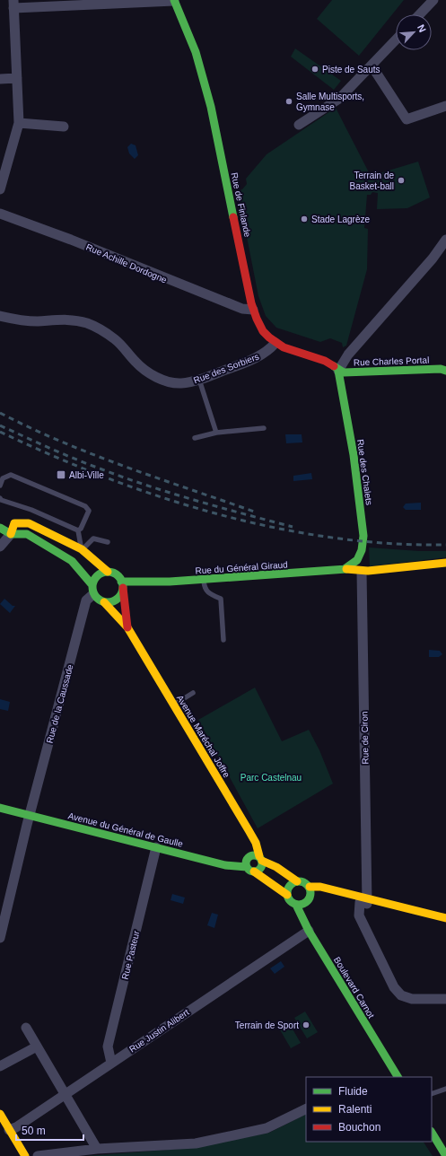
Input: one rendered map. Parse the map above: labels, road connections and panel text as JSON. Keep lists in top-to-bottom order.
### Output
{
  "streets": {
    "main road": [
      "Rue de Finlande",
      "Rue Charles Portal",
      "Rue des Chalets",
      "Rue du Général Giraud",
      "Avenue Maréchal Joffre",
      "Avenue du Général de Gaulle",
      "Boulevard Carnot"
    ],
    "street": [
      "Rue Achille Dordogne",
      "Rue des Sorbiers",
      "Rue de la Caussade",
      "Rue de Ciron",
      "Rue Pasteur",
      "Rue Justin Alibert"
    ]
  },
  "crossings": [
    ["Rue de Finlande", "Rue Achille Dordogne"],
    ["Rue de Finlande", "Rue Charles Portal"],
    ["Rue de Finlande", "Rue des Sorbiers"],
    ["Rue de Finlande", "Rue des Chalets"],
    ["Rue Charles Portal", "Rue des Chalets"],
    ["Rue des Chalets", "Rue du Général Giraud"],
    ["Rue du Général Giraud", "Rue de la Caussade"],
    ["Rue du Général Giraud", "Rue de Ciron"],
    ["Rue de la Caussade", "Avenue du Général de Gaulle"],
    ["Avenue Maréchal Joffre", "Avenue du Général de Gaulle"],
    ["Avenue du Général de Gaulle", "Rue Pasteur"],
    ["Rue Pasteur", "Rue Justin Alibert"],
    ["Boulevard Carnot", "Rue Justin Alibert"]
  ],
  "parks": ["Parc Castelnau"],
  "places": {
    "other": [
      "Piste de Sauts",
      "Salle Multisports, Gymnase",
      "Terrain de Basket-ball",
      "Stade Lagrèze",
      "Terrain de Sport"
    ],
    "transit": ["Albi-Ville"]
  },
  "legend": ["Fluide", "Ralenti", "Bouchon"],
  "scale_bar": "50 m",
  "north": "top right"
}
